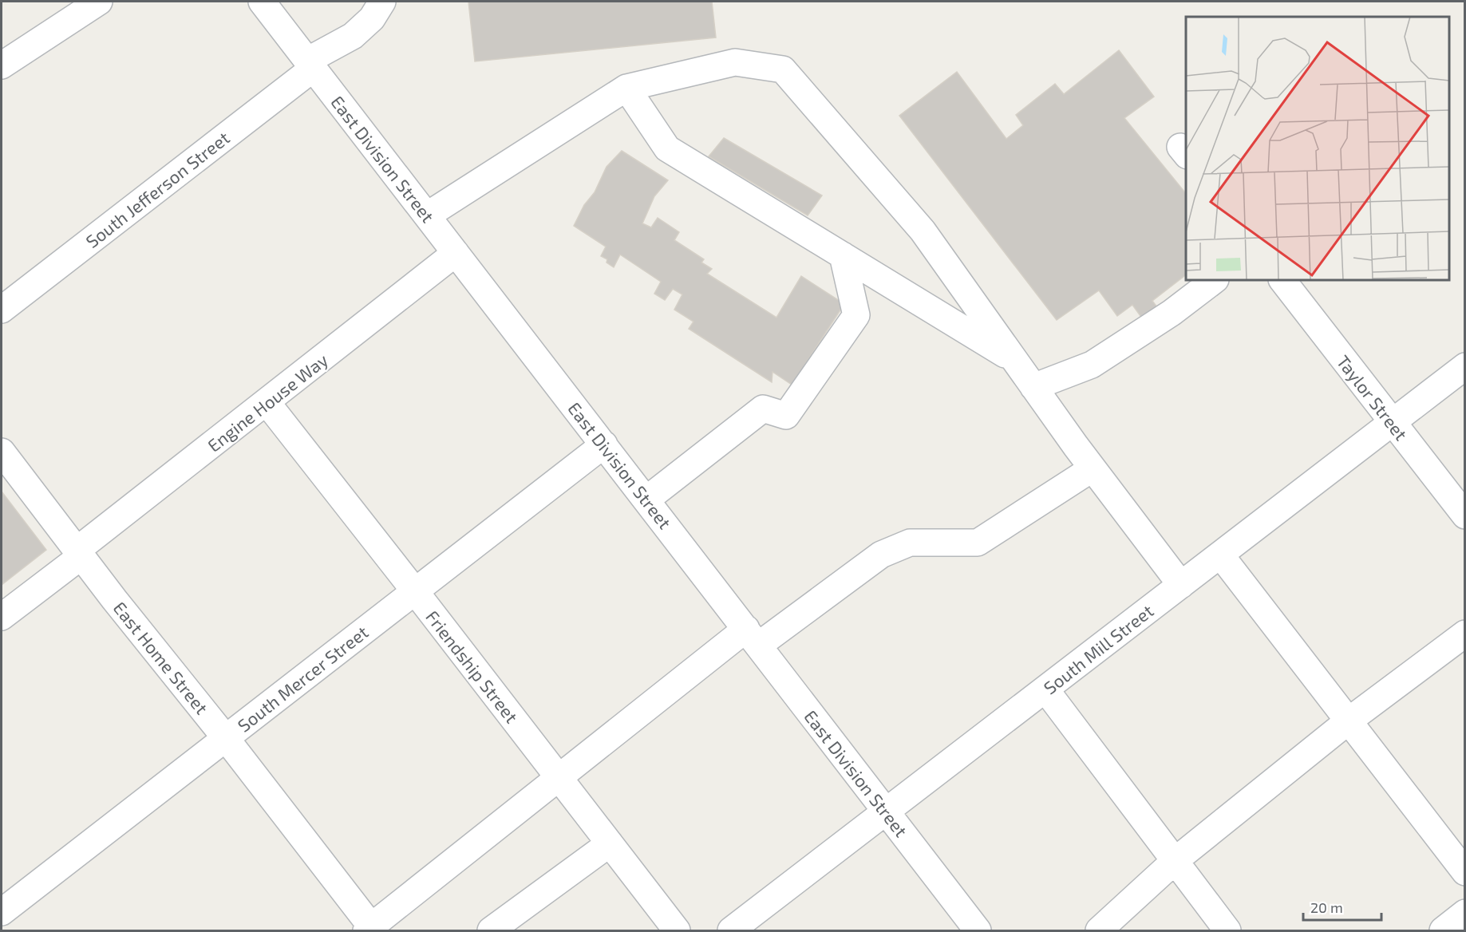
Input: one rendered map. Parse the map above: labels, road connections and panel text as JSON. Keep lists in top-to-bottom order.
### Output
{
  "streets": {
    "street": [
      "East Division Street",
      "South Jefferson Street",
      "Taylor Street",
      "Engine House Way",
      "South Mill Street",
      "East Home Street",
      "Friendship Street",
      "South Mercer Street"
    ]
  },
  "crossings": [
    ["East Division Street", "South Jefferson Street"],
    ["East Division Street", "Engine House Way"],
    ["East Division Street", "South Mill Street"],
    ["East Division Street", "South Mercer Street"],
    ["Taylor Street", "South Mill Street"],
    ["Engine House Way", "East Home Street"],
    ["Engine House Way", "Friendship Street"],
    ["East Home Street", "South Mercer Street"],
    ["Friendship Street", "South Mercer Street"]
  ],
  "scale_bar": "20 m"
}
